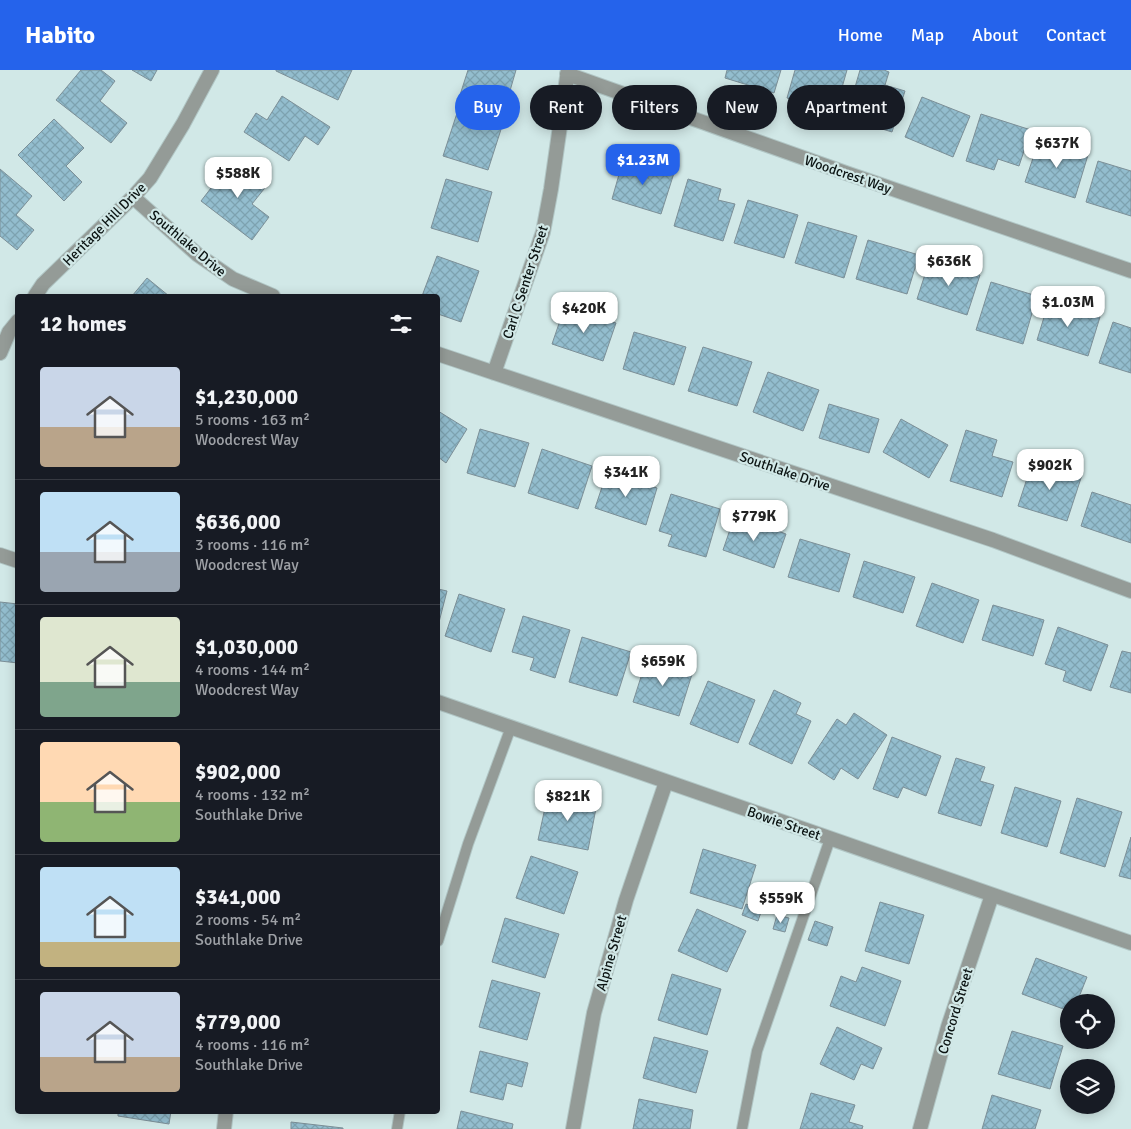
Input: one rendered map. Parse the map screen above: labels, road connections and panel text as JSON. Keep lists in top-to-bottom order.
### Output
{
  "streets": {
    "street": [
      "Woodcrest Way",
      "Heritage Hill Drive",
      "Southlake Drive",
      "Carl C Senter Street",
      "Bowie Street",
      "Alpine Street",
      "Concord Street"
    ]
  },
  "crossings": [
    ["Woodcrest Way", "Carl C Senter Street"],
    ["Heritage Hill Drive", "Southlake Drive"],
    ["Southlake Drive", "Carl C Senter Street"],
    ["Bowie Street", "Alpine Street"],
    ["Bowie Street", "Concord Street"]
  ],
  "page": {
    "header": "Habito",
    "nav": [
      "Home",
      "Map",
      "About",
      "Contact"
    ],
    "chip": [
      "Buy",
      "Rent",
      "Filters",
      "New",
      "Apartment"
    ],
    "price": [
      "$637K",
      "$1.23M",
      "$588K",
      "$636K",
      "$1.03M",
      "$420K",
      "$902K",
      "$341K",
      "$779K",
      "$659K",
      "$821K",
      "$559K"
    ],
    "heading": "12 homes",
    "list": [
      {
        "name": "$1,230,000",
        "note": "5 rooms · 163 m² · Woodcrest Way"
      },
      {
        "name": "$636,000",
        "note": "3 rooms · 116 m² · Woodcrest Way"
      },
      {
        "name": "$1,030,000",
        "note": "4 rooms · 144 m² · Woodcrest Way"
      },
      {
        "name": "$902,000",
        "note": "4 rooms · 132 m² · Southlake Drive"
      },
      {
        "name": "$341,000",
        "note": "2 rooms · 54 m² · Southlake Drive"
      },
      {
        "name": "$779,000",
        "note": "4 rooms · 116 m² · Southlake Drive"
      }
    ]
  }
}
